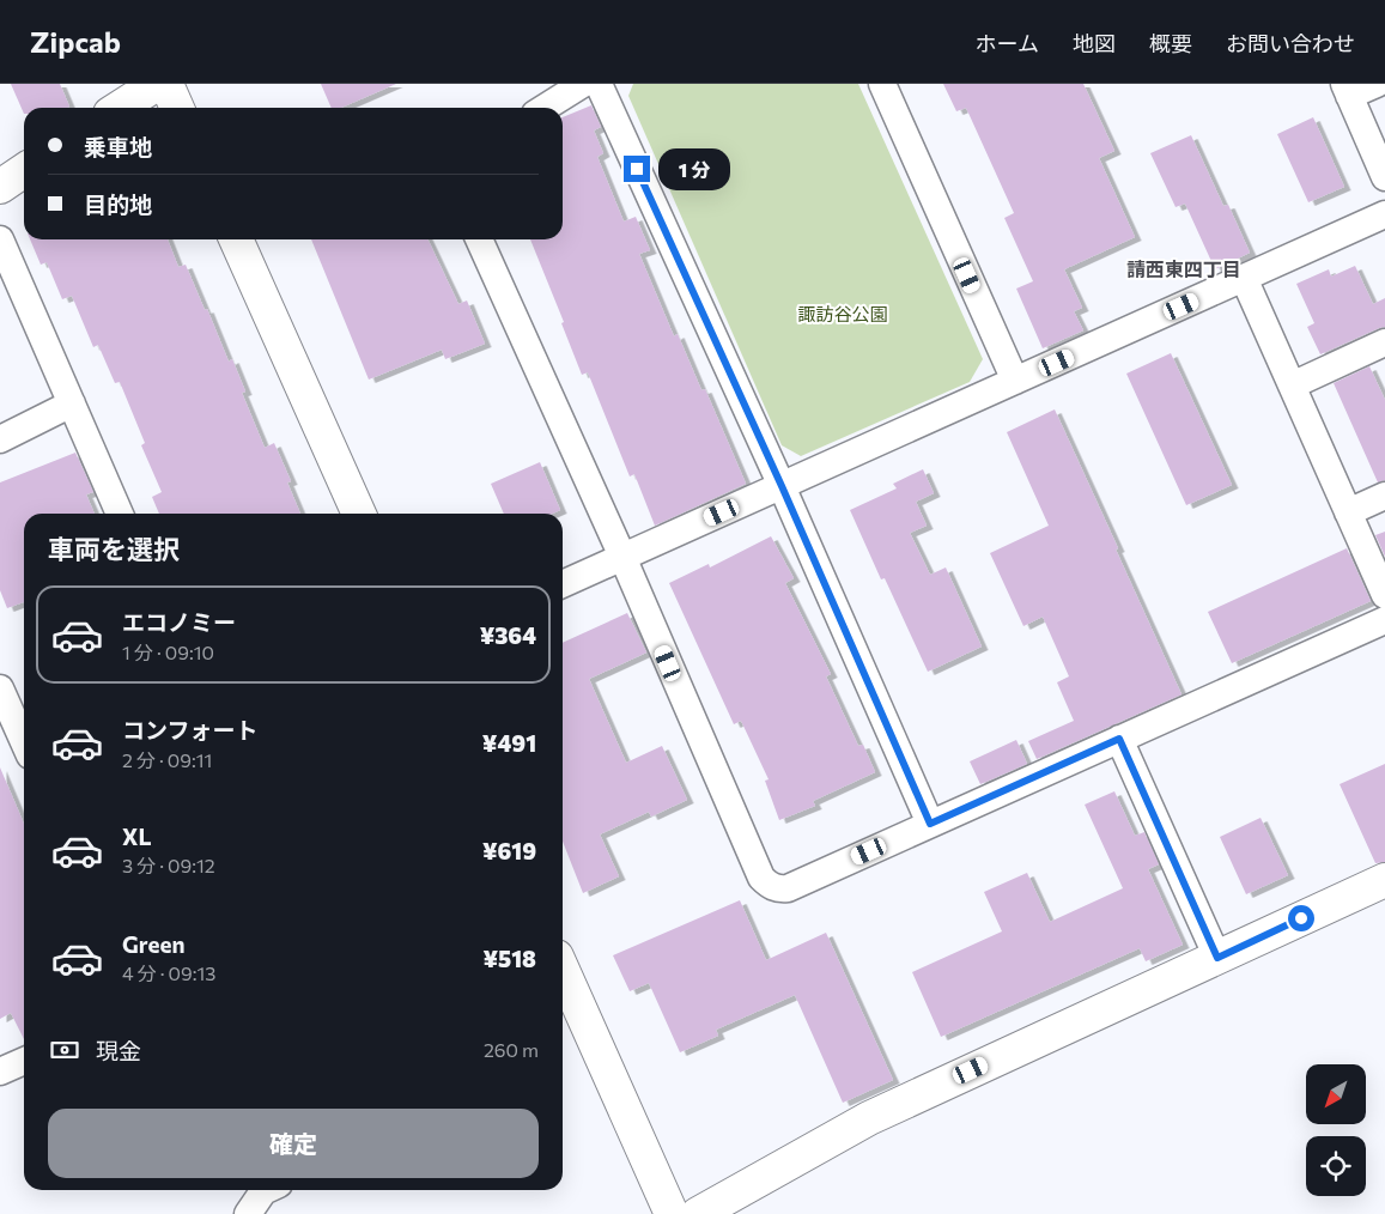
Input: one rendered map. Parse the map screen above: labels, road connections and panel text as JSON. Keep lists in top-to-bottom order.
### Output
{
  "districts": ["請西東四丁目"],
  "parks": ["諏訪谷公園"],
  "north": "bottom left",
  "page": {
    "header": "Zipcab",
    "nav": [
      "ホーム",
      "地図",
      "概要",
      "お問い合わせ"
    ],
    "banner": ["乗車地", "目的地"],
    "bubble": "1 分",
    "heading": "車両を選択",
    "list": [
      {
        "name": "エコノミー",
        "note": "1 分 · 09:10",
        "value": "¥364"
      },
      {
        "name": "コンフォート",
        "note": "2 分 · 09:11",
        "value": "¥491"
      },
      {
        "name": "XL",
        "note": "3 分 · 09:12",
        "value": "¥619"
      },
      {
        "name": "Green",
        "note": "4 分 · 09:13",
        "value": "¥518"
      }
    ],
    "pay": ["現金", "260 m"],
    "buttons": "確定"
  }
}
